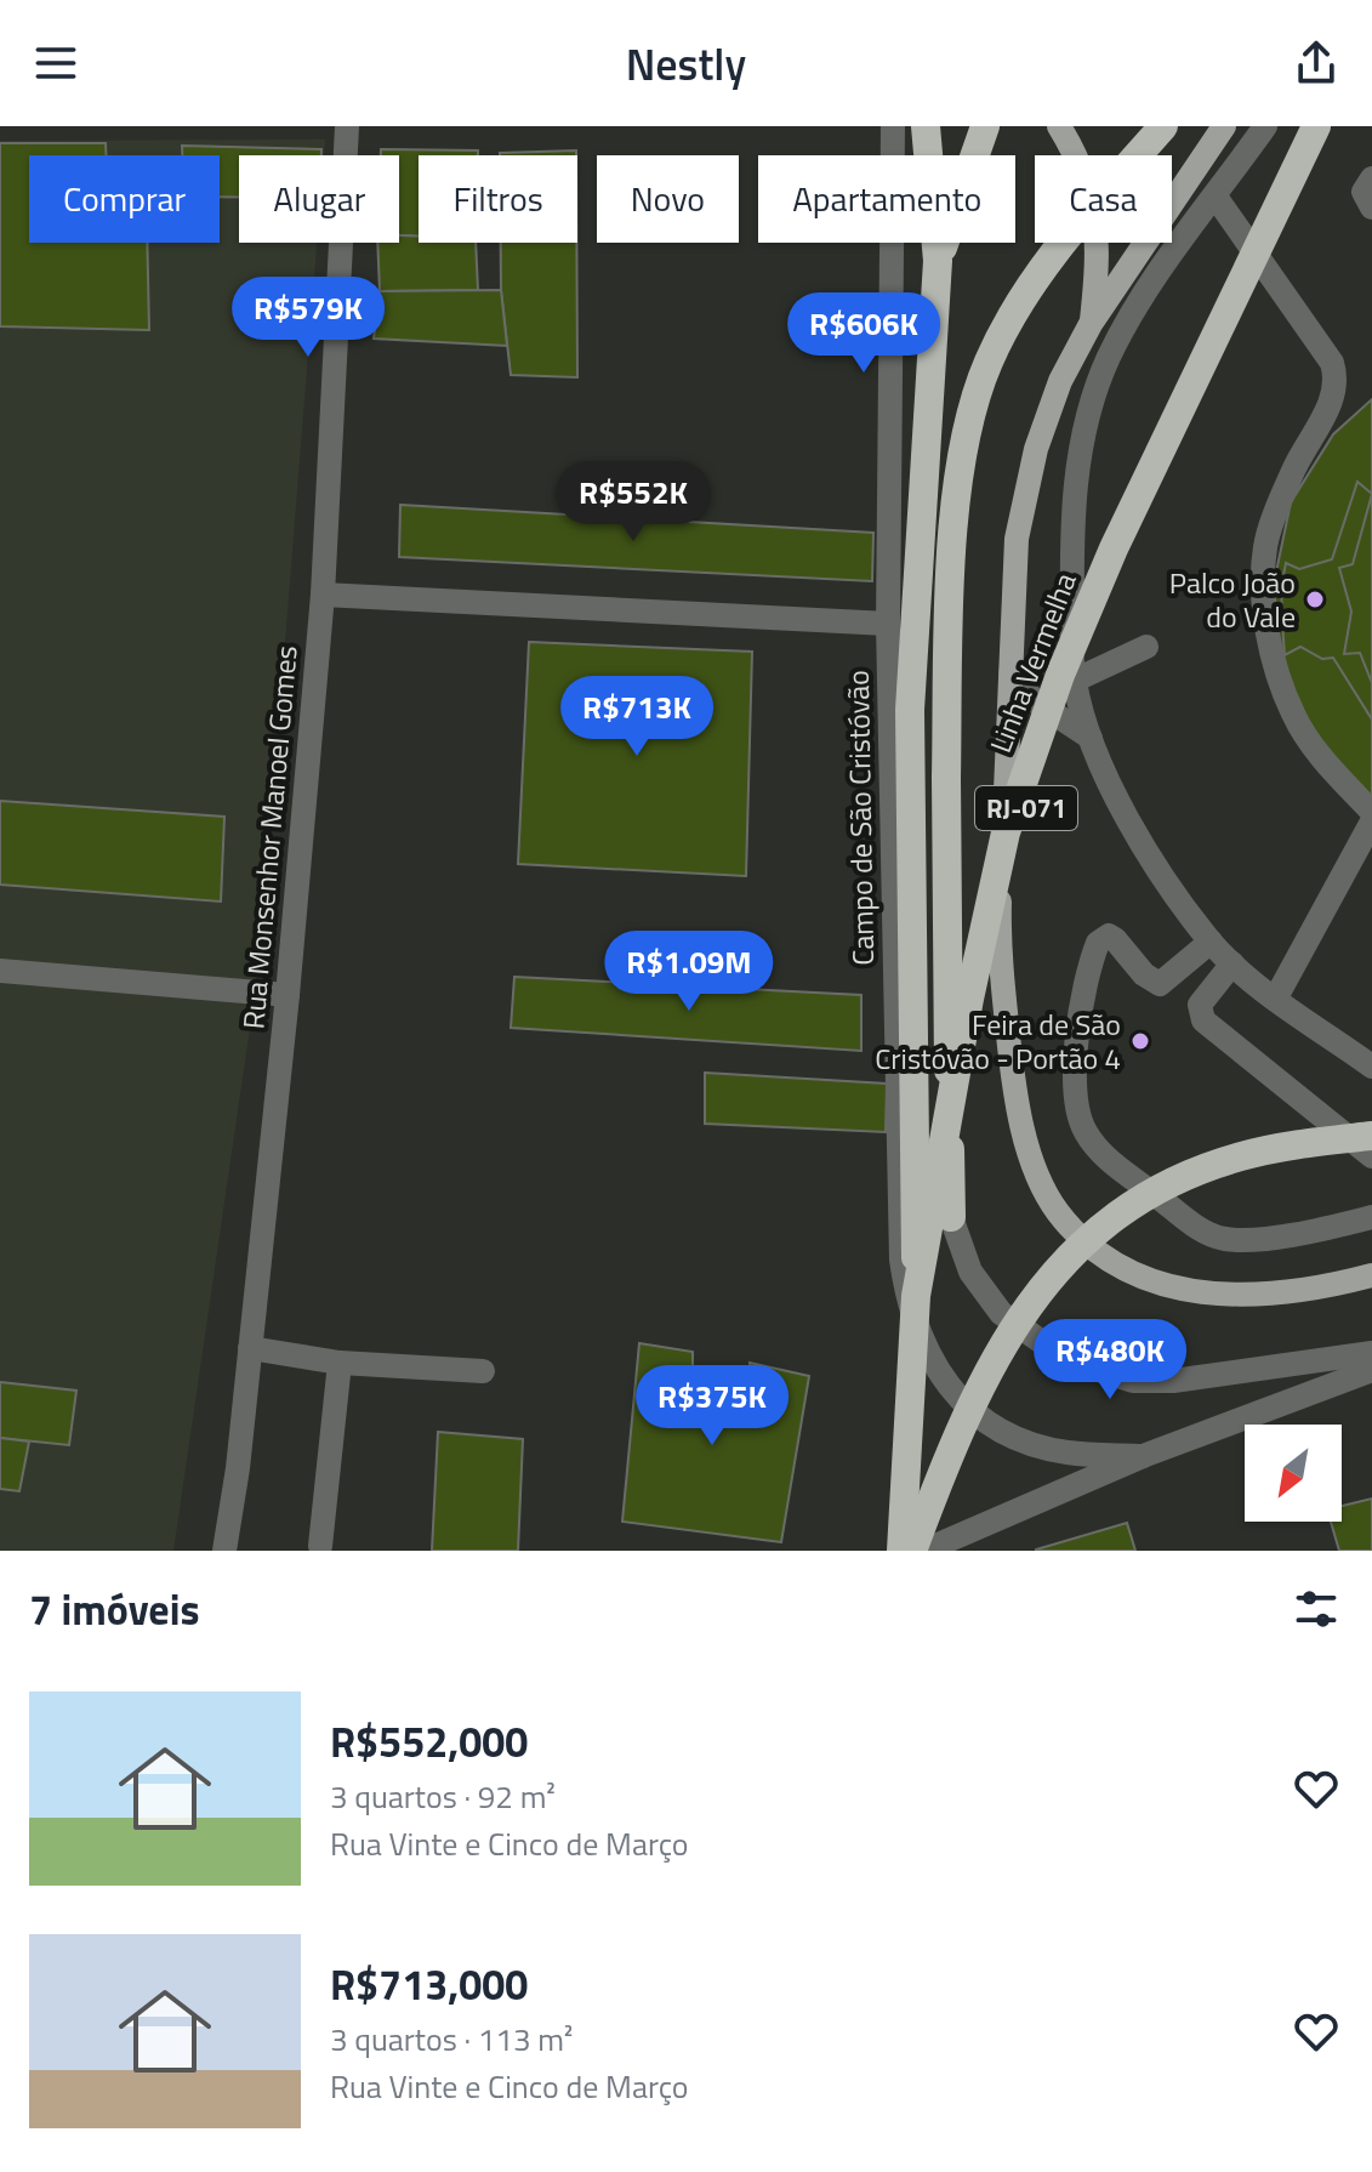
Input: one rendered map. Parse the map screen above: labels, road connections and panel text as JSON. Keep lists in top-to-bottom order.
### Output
{
  "streets": {
    "highway": ["Linha Vermelha", "RJ-071"],
    "street": ["Campo de São Cristóvão", "Rua Monsenhor Manoel Gomes"]
  },
  "places": ["Palco João do Vale", "Feira de São Cristóvão - Portão 4"],
  "north": "bottom left",
  "page": {
    "header": "Nestly",
    "chip": [
      "Comprar",
      "Alugar",
      "Filtros",
      "Novo",
      "Apartamento",
      "Casa"
    ],
    "price": [
      "R$579K",
      "R$606K",
      "R$552K",
      "R$713K",
      "R$1.09M",
      "R$480K",
      "R$375K"
    ],
    "heading": "7 imóveis",
    "list": [
      {
        "name": "R$552,000",
        "note": "3 quartos · 92 m² · Rua Vinte e Cinco de Março"
      },
      {
        "name": "R$713,000",
        "note": "3 quartos · 113 m² · Rua Vinte e Cinco de Março"
      }
    ]
  }
}
